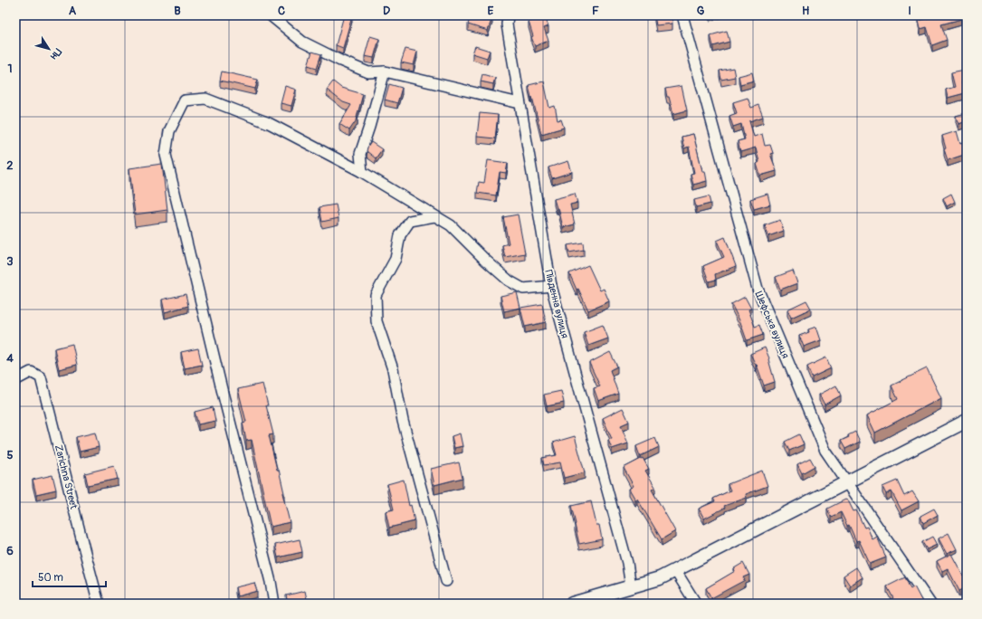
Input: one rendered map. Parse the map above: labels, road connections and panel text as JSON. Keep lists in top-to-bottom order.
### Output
{
  "streets": {
    "street": ["Південна вулиця", "Шефська вулиця", "Zarichna Street"]
  },
  "scale_bar": "50 m",
  "north": "bottom right",
  "grid": {
    "columns": [
      "A",
      "B",
      "C",
      "D",
      "E",
      "F",
      "G",
      "H",
      "I"
    ],
    "rows": [
      "1",
      "2",
      "3",
      "4",
      "5",
      "6"
    ]
  }
}
